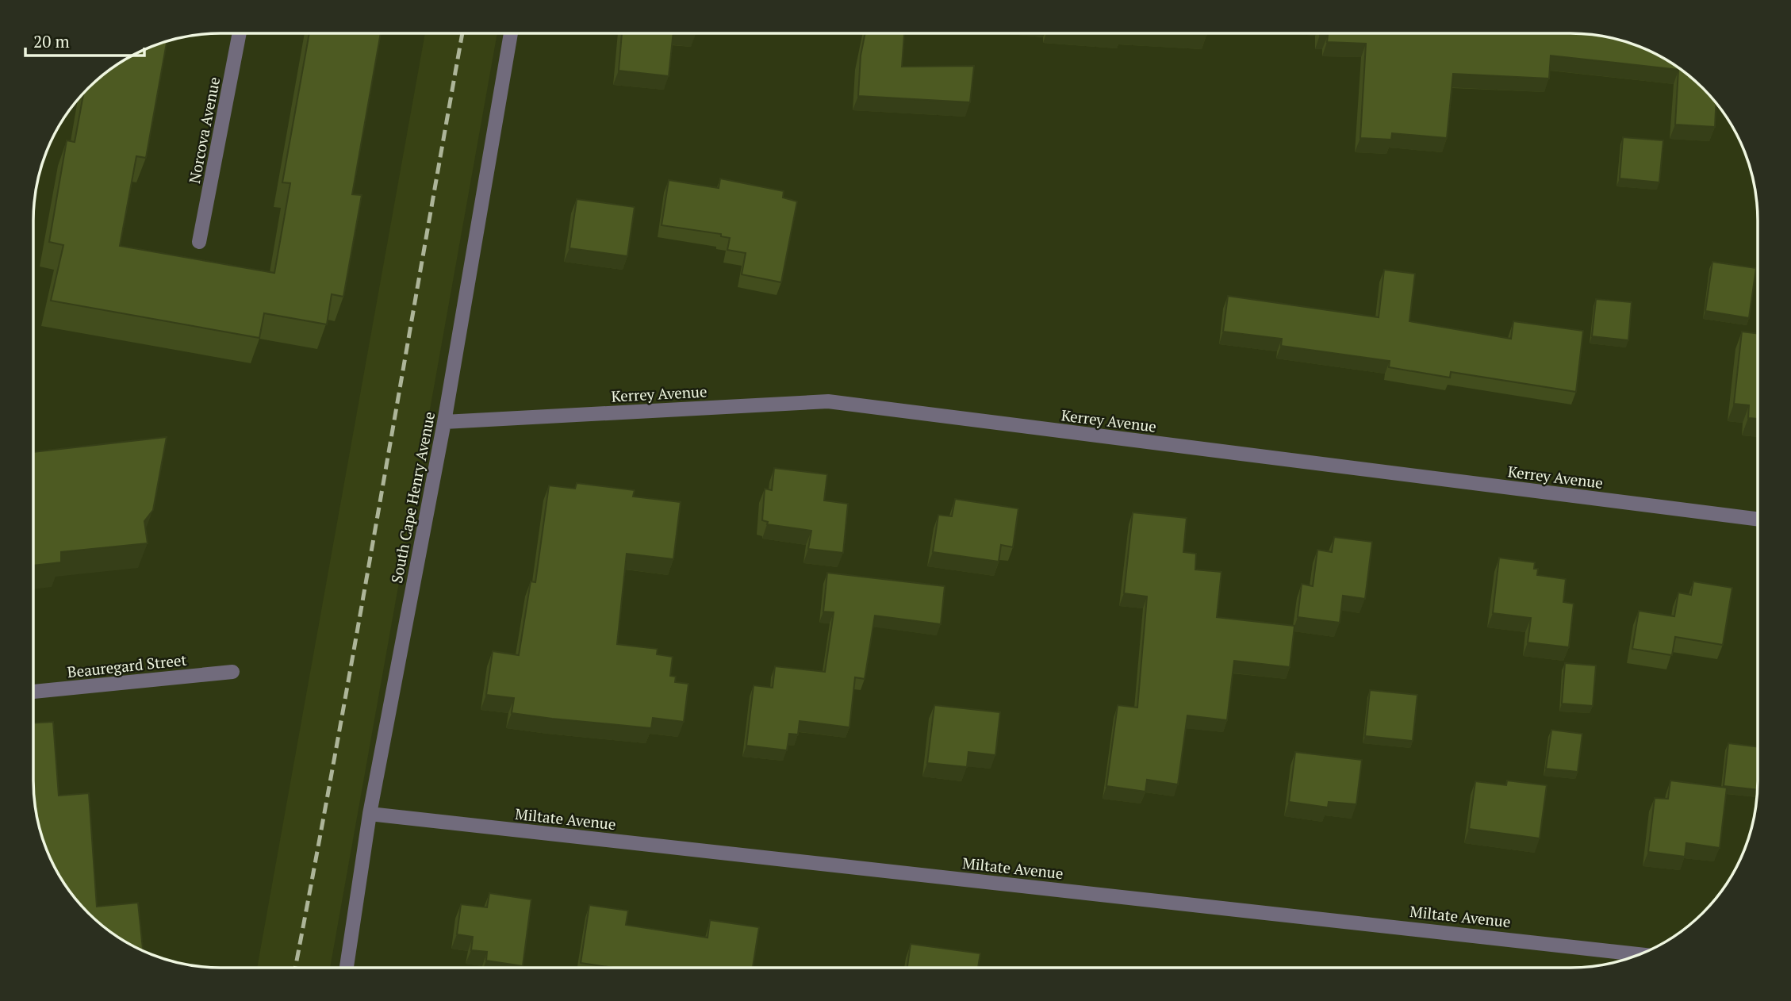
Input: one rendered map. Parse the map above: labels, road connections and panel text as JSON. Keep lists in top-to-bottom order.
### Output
{
  "streets": {
    "street": [
      "Norcova Avenue",
      "Kerrey Avenue",
      "South Cape Henry Avenue",
      "Beauregard Street",
      "Miltate Avenue"
    ]
  },
  "crossings": [
    ["Kerrey Avenue", "South Cape Henry Avenue"],
    ["South Cape Henry Avenue", "Miltate Avenue"]
  ],
  "scale_bar": "20 m"
}
